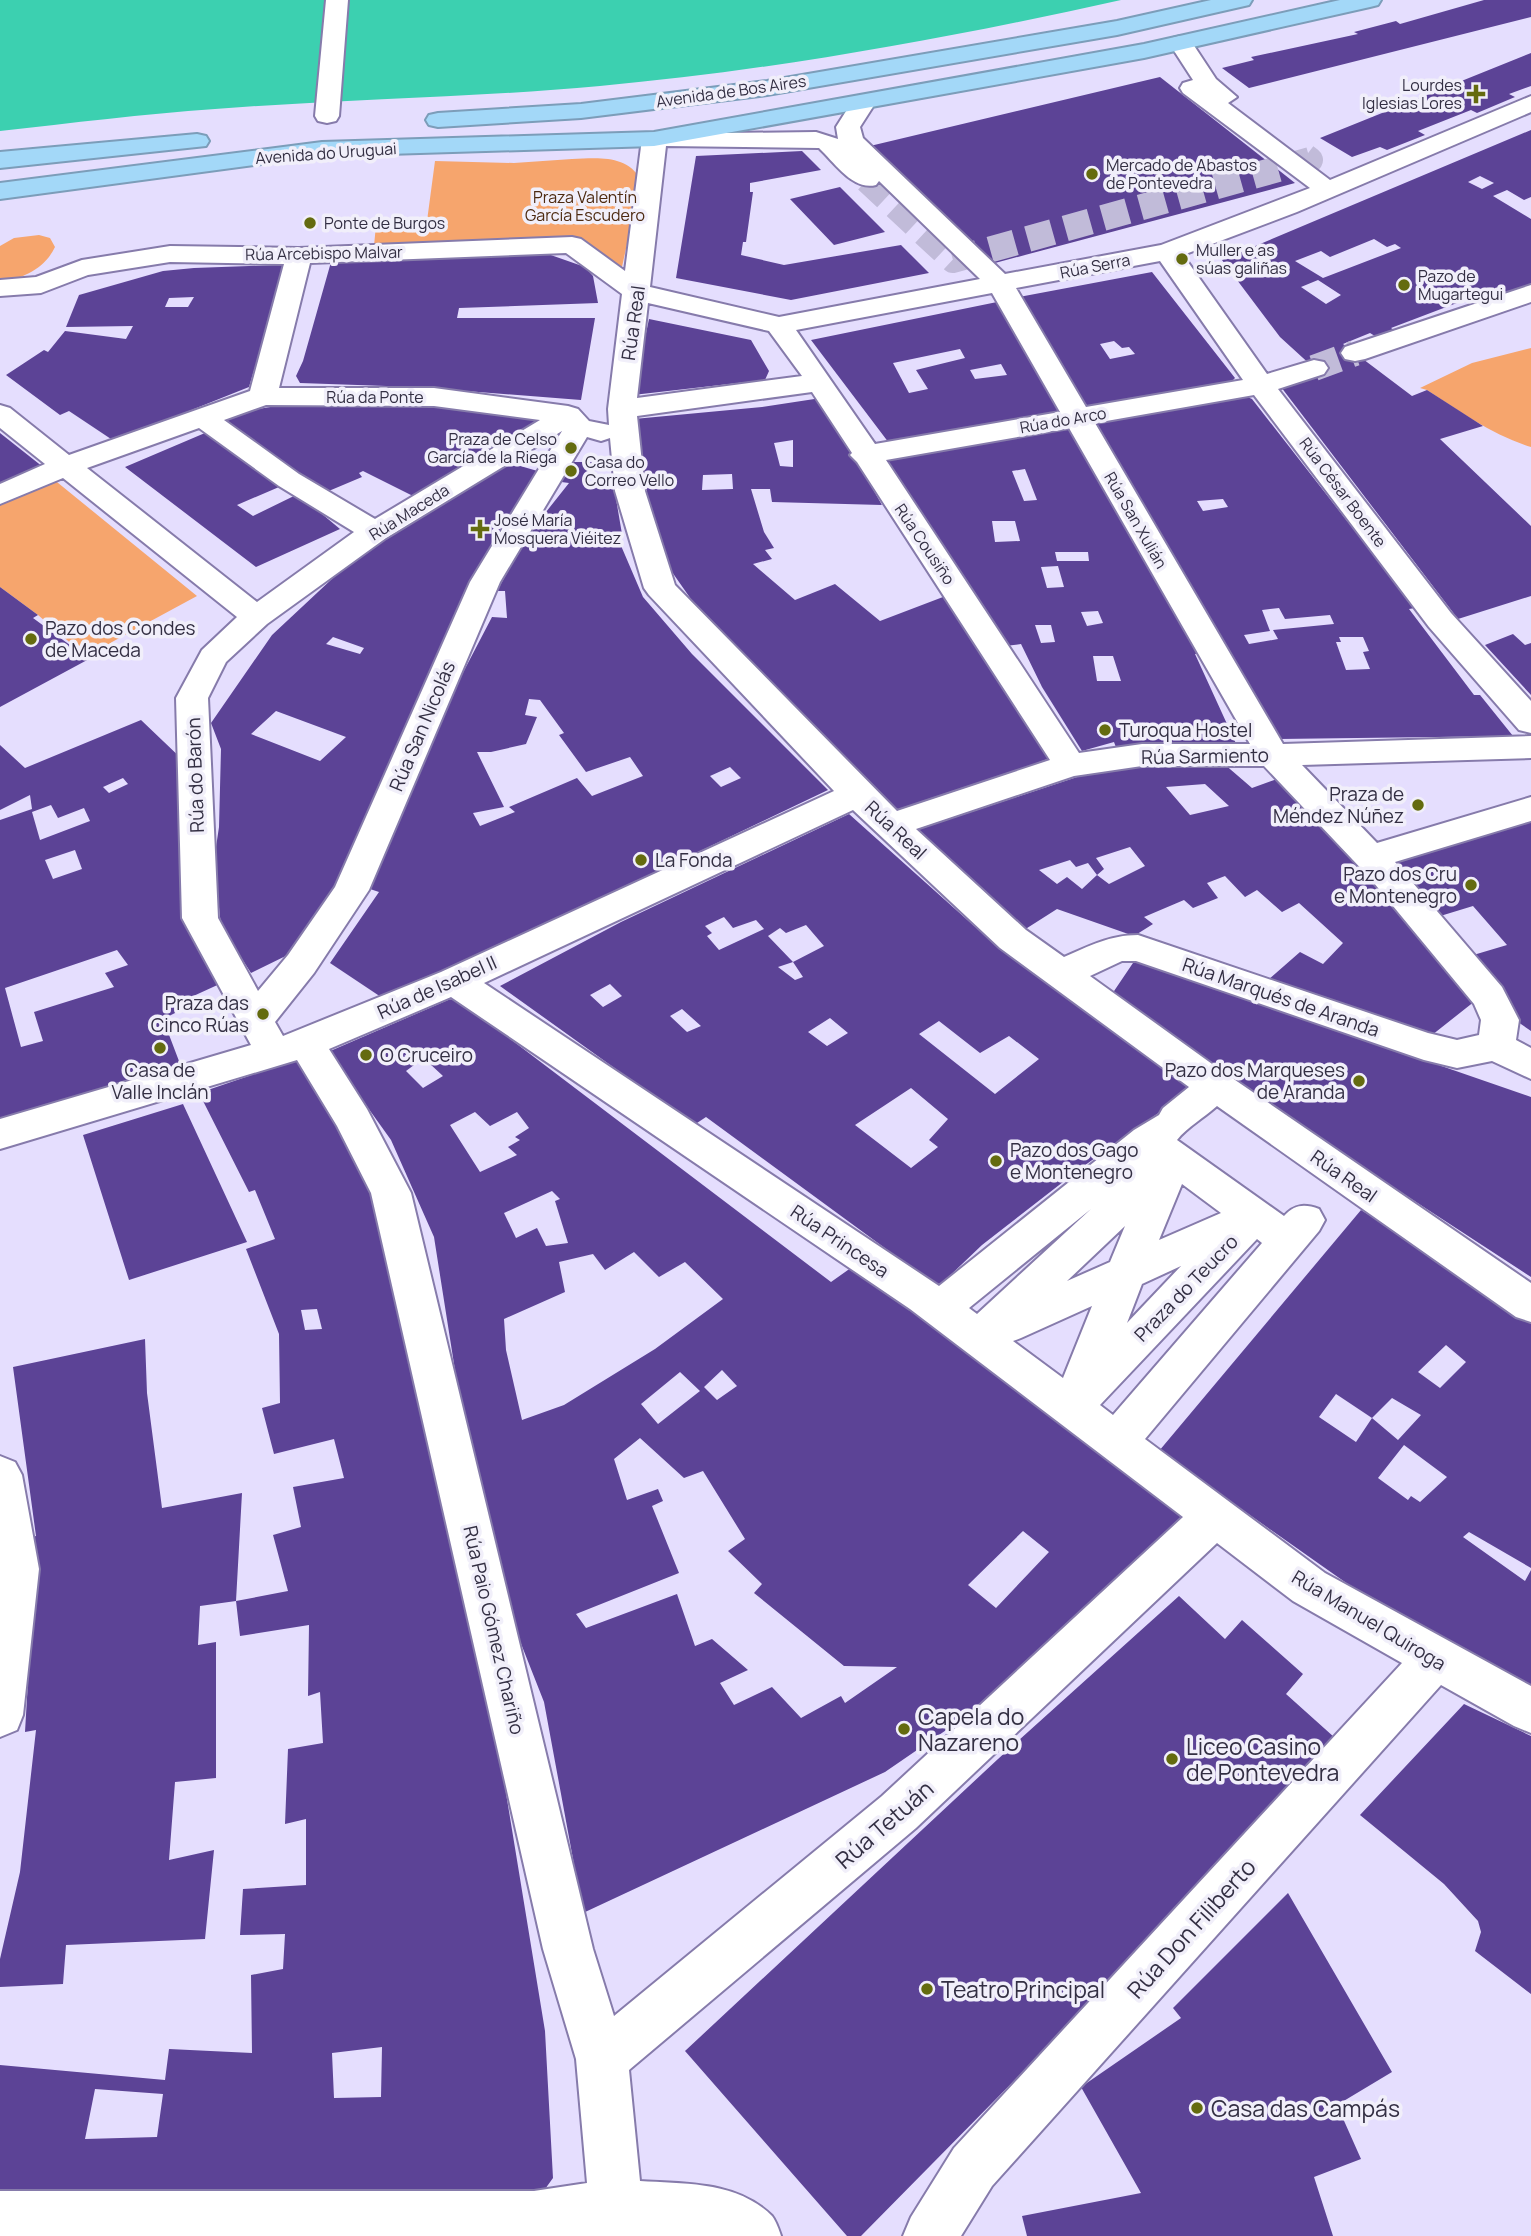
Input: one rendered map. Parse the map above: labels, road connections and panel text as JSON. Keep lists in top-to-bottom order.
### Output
{
  "streets": {
    "highway": ["Avenida de Bos Aires", "Avenida do Uruguai"],
    "street": [
      "Rúa Arcebispo Malvar",
      "Rúa Serra",
      "Rúa Real",
      "Rúa da Ponte",
      "Rúa do Arco",
      "Rúa César Boente",
      "Rúa Maceda",
      "Rúa San Xulián",
      "Rúa Cousiño",
      "Rúa San Nicolás",
      "Rúa Sarmiento",
      "Rúa do Barón",
      "Rúa de Isabel II",
      "Rúa Marqués de Aranda",
      "Rúa Princesa",
      "Praza do Teucro",
      "Rúa Manuel Quiroga",
      "Rúa Paio Gómez Chariño",
      "Rúa Tetuán",
      "Rúa Don Filiberto"
    ]
  },
  "crossings": [
    ["Avenida de Bos Aires", "Avenida do Uruguai"],
    ["Avenida de Bos Aires", "Rúa Real"],
    ["Avenida de Bos Aires", "Rúa San Xulián"],
    ["Avenida do Uruguai", "Rúa Real"],
    ["Rúa Arcebispo Malvar", "Rúa Serra"],
    ["Rúa Arcebispo Malvar", "Rúa Real"],
    ["Rúa Serra", "Rúa Real"],
    ["Rúa Serra", "Rúa César Boente"],
    ["Rúa Serra", "Rúa San Xulián"],
    ["Rúa Serra", "Rúa Cousiño"],
    ["Rúa Real", "Rúa da Ponte"],
    ["Rúa Real", "Rúa Sarmiento"],
    ["Rúa Real", "Rúa de Isabel II"],
    ["Rúa Real", "Rúa Marqués de Aranda"],
    ["Rúa da Ponte", "Rúa Maceda"],
    ["Rúa da Ponte", "Rúa Cousiño"],
    ["Rúa da Ponte", "Rúa San Nicolás"],
    ["Rúa do Arco", "Rúa César Boente"],
    ["Rúa do Arco", "Rúa San Xulián"],
    ["Rúa do Arco", "Rúa Cousiño"],
    ["Rúa Maceda", "Rúa San Nicolás"],
    ["Rúa Maceda", "Rúa do Barón"],
    ["Rúa San Xulián", "Rúa Sarmiento"],
    ["Rúa San Xulián", "Rúa Marqués de Aranda"],
    ["Rúa Cousiño", "Rúa Sarmiento"],
    ["Rúa San Nicolás", "Rúa do Barón"],
    ["Rúa do Barón", "Rúa de Isabel II"],
    ["Rúa do Barón", "Rúa Paio Gómez Chariño"],
    ["Rúa de Isabel II", "Rúa Princesa"],
    ["Rúa de Isabel II", "Rúa Paio Gómez Chariño"],
    ["Rúa Princesa", "Praza do Teucro"],
    ["Rúa Princesa", "Rúa Manuel Quiroga"],
    ["Rúa Princesa", "Rúa Tetuán"],
    ["Rúa Manuel Quiroga", "Rúa Tetuán"],
    ["Rúa Manuel Quiroga", "Rúa Don Filiberto"],
    ["Rúa Paio Gómez Chariño", "Rúa Tetuán"]
  ],
  "parks": ["Praza Valentín García Escudero"],
  "places": {
    "health": ["Lourdes Iglesias Lores", "José María Mosquera Viéitez"],
    "other": [
      "Mercado de Abastos de Pontevedra",
      "Ponte de Burgos",
      "Muller e as súas galiñas",
      "Pazo de Mugartegui",
      "Praza de Celso García de la Riega",
      "Casa do Correo Vello",
      "Pazo dos Condes de Maceda",
      "Turoqua Hostel",
      "Praza de Méndez Núñez",
      "La Fonda",
      "Pazo dos Cru e Montenegro",
      "Praza das Cinco Rúas",
      "Casa de Valle Inclán",
      "O Cruceiro",
      "Pazo dos Marqueses de Aranda",
      "Pazo dos Gago e Montenegro",
      "Capela do Nazareno",
      "Liceo Casino de Pontevedra",
      "Teatro Principal",
      "Casa das Campás"
    ]
  }
}
